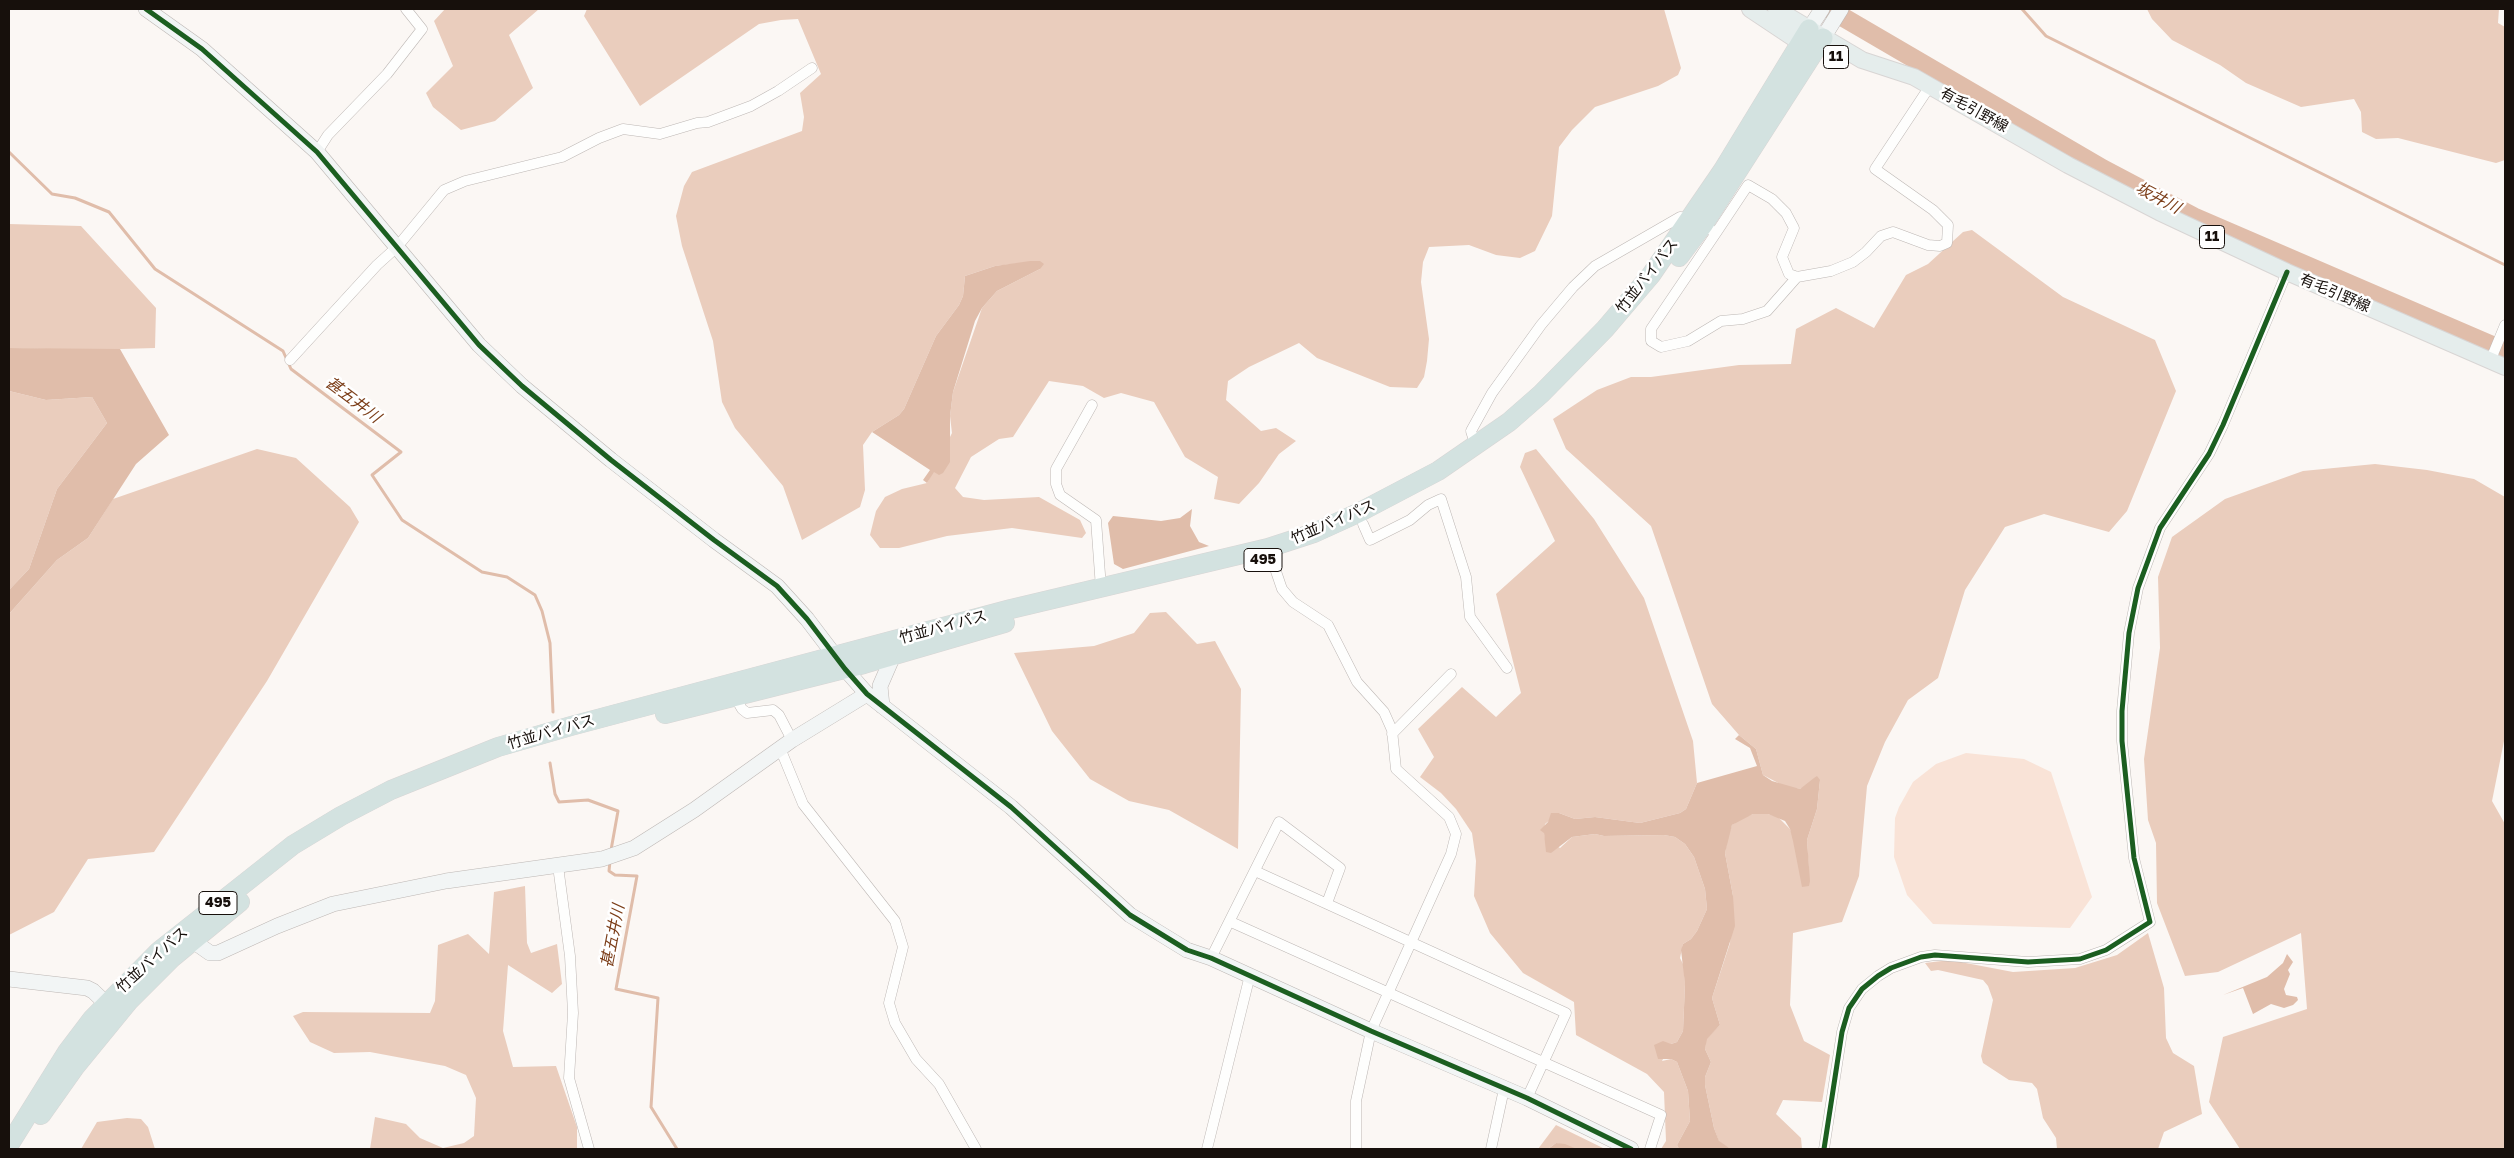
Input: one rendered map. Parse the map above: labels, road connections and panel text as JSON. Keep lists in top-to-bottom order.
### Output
{
  "streets": {
    "highway": ["竹並バイパス", "495"],
    "main road": ["11", "有毛引野線"]
  },
  "crossings": [
    ["有毛引野線", "竹並バイパス"]
  ],
  "water": ["坂井川", "甚五井川"]
}
